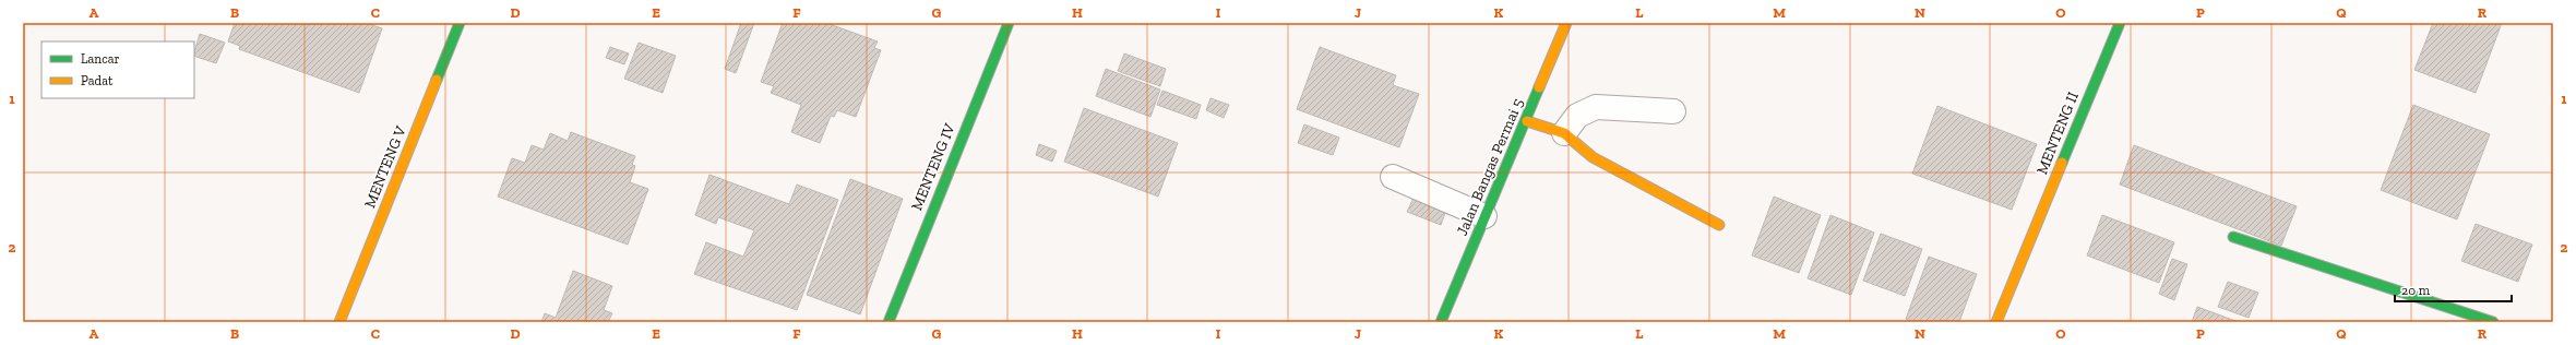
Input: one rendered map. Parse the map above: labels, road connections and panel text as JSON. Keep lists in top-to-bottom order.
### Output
{
  "streets": {
    "street": [
      "MENTENG II",
      "MENTENG V",
      "MENTENG IV",
      "Jalan Bangas Permai 5"
    ]
  },
  "legend": ["Lancar", "Padat"],
  "scale_bar": "20 m",
  "grid": {
    "columns": [
      "A",
      "B",
      "C",
      "D",
      "E",
      "F",
      "G",
      "H",
      "I",
      "J",
      "K",
      "L",
      "M",
      "N",
      "O",
      "P",
      "Q",
      "R"
    ],
    "rows": ["1", "2"]
  }
}
